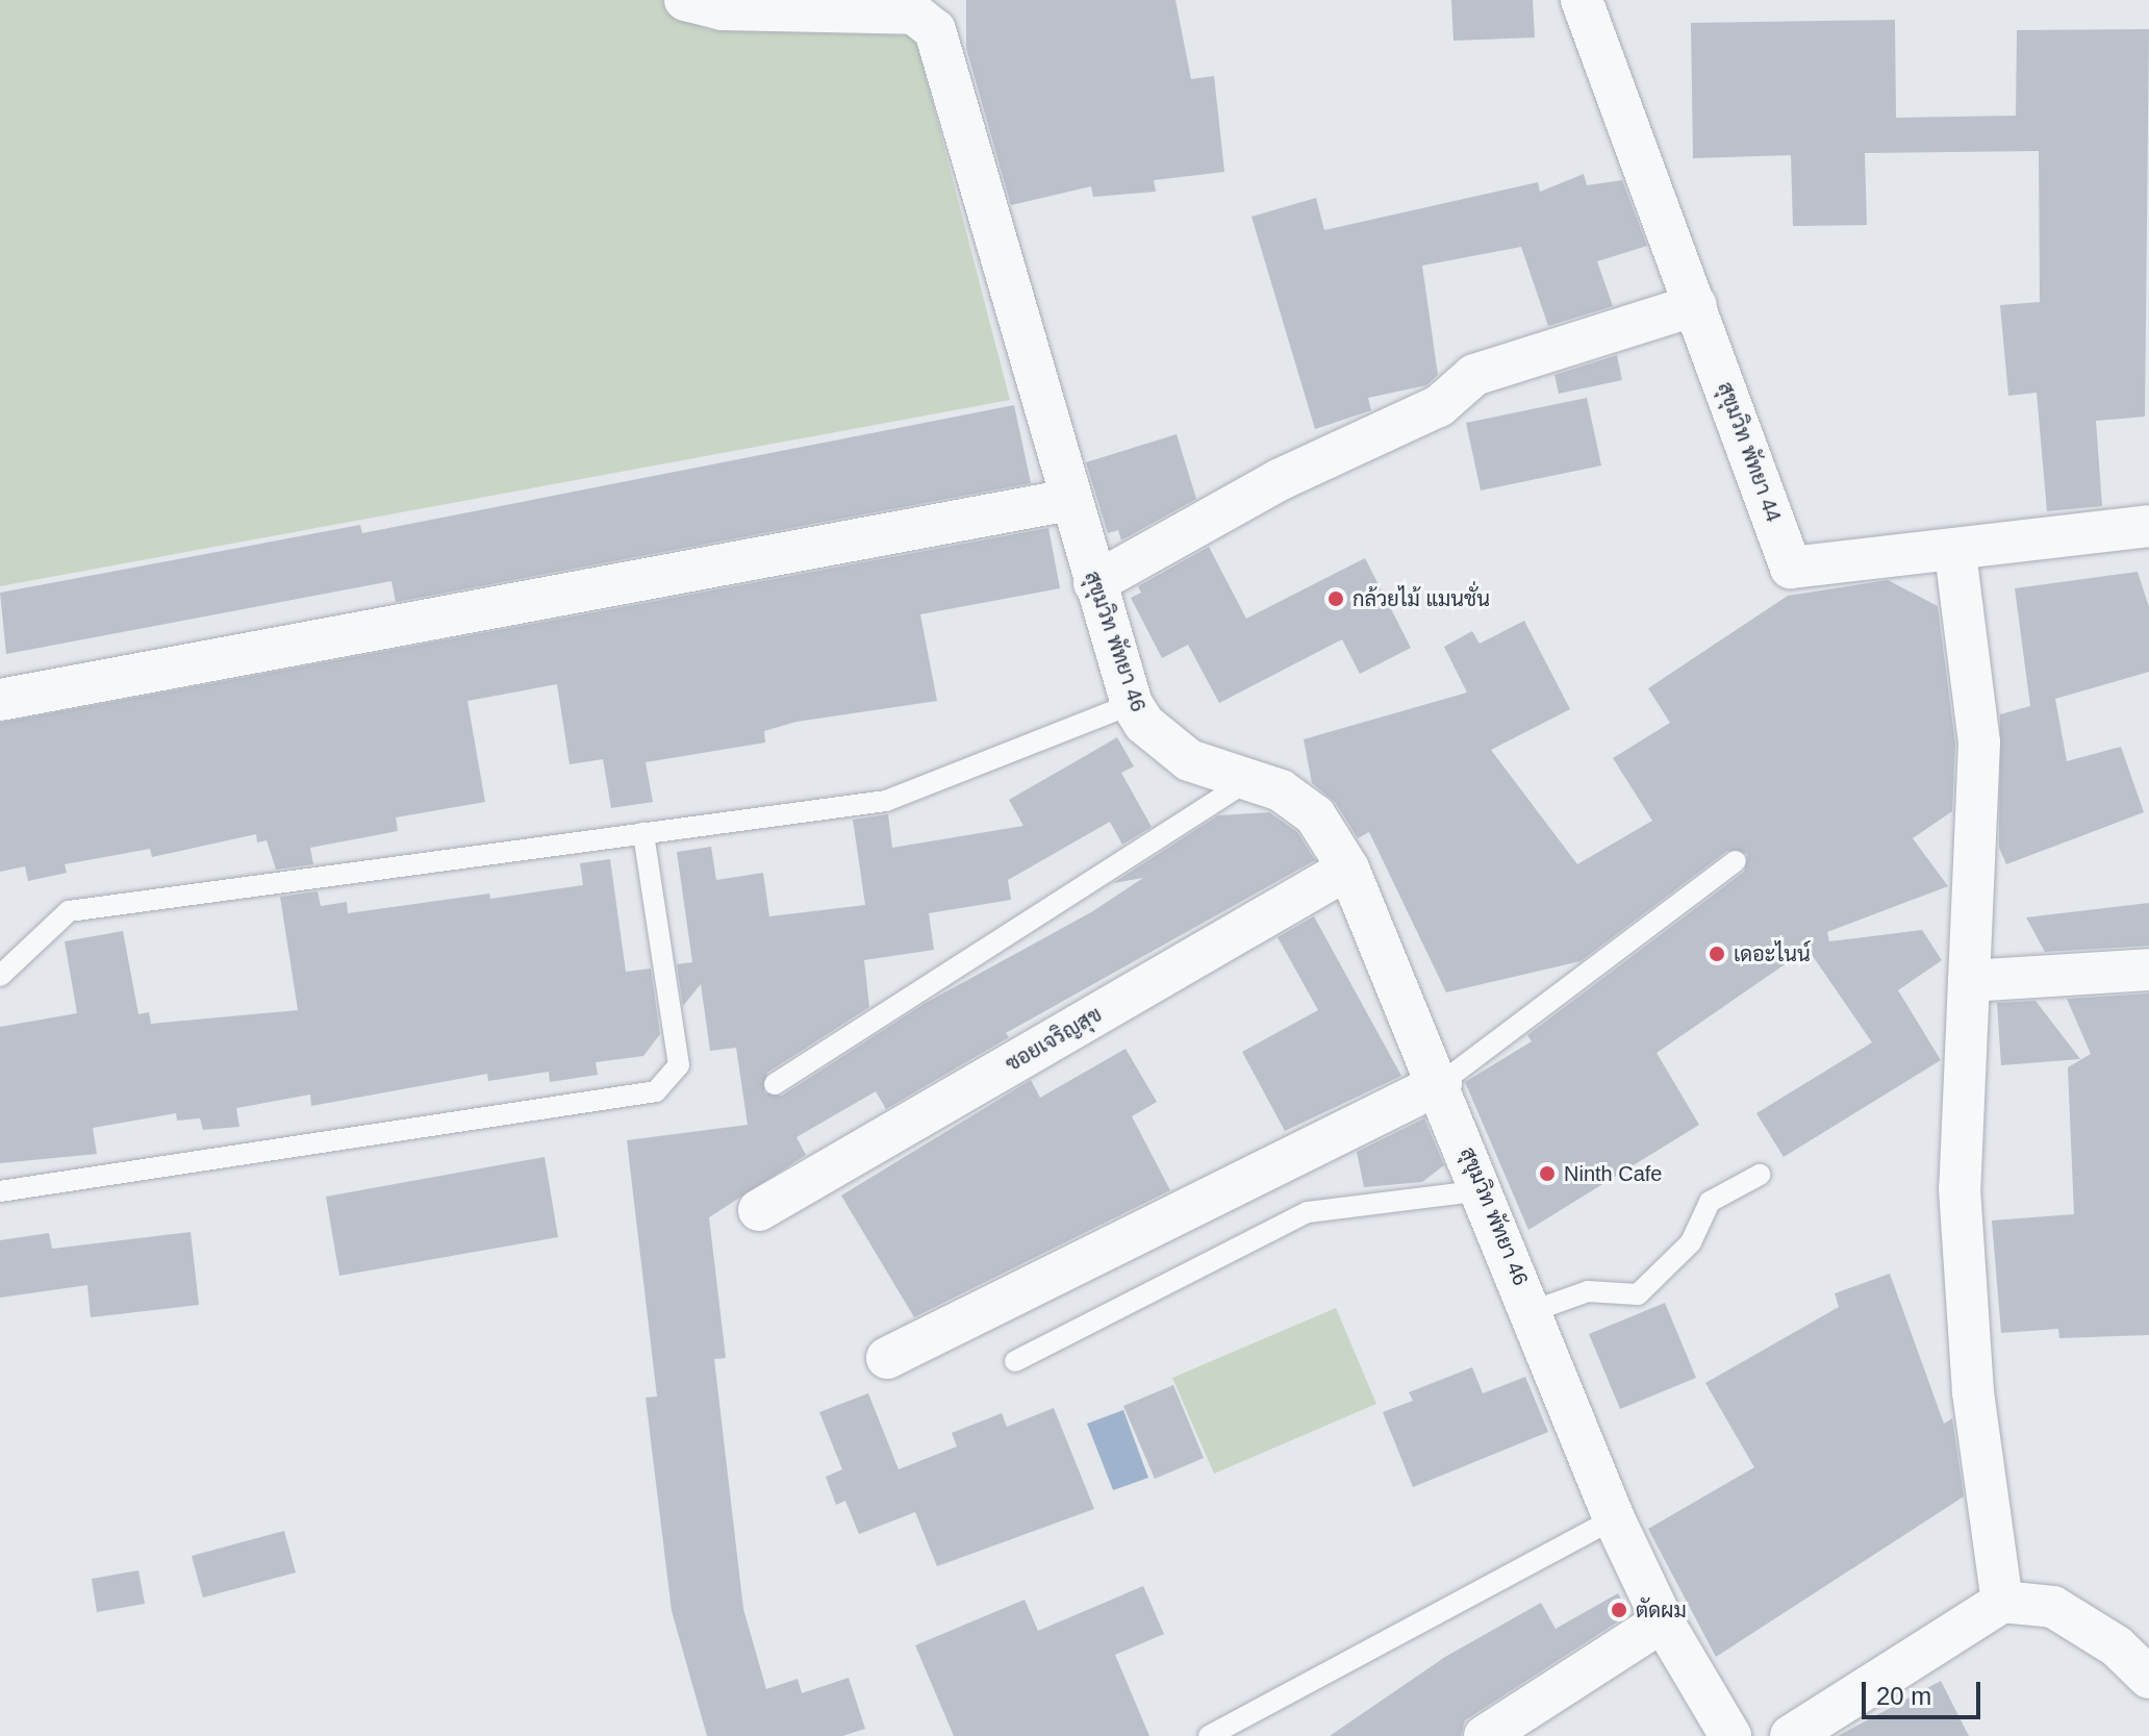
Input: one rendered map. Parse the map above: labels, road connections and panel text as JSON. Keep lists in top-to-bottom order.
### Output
{
  "streets": {
    "street": ["สุขุมวิท พัทยา 44", "สุขุมวิท พัทยา 46", "ซอยเจริญสุข"]
  },
  "crossings": [
    ["สุขุมวิท พัทยา 46", "ซอยเจริญสุข"]
  ],
  "places": [
    "กล้วยไม้ แมนชั่น",
    "เดอะไนน์",
    "Ninth Cafe",
    "ตัดผม"
  ],
  "scale_bar": "20 m"
}
